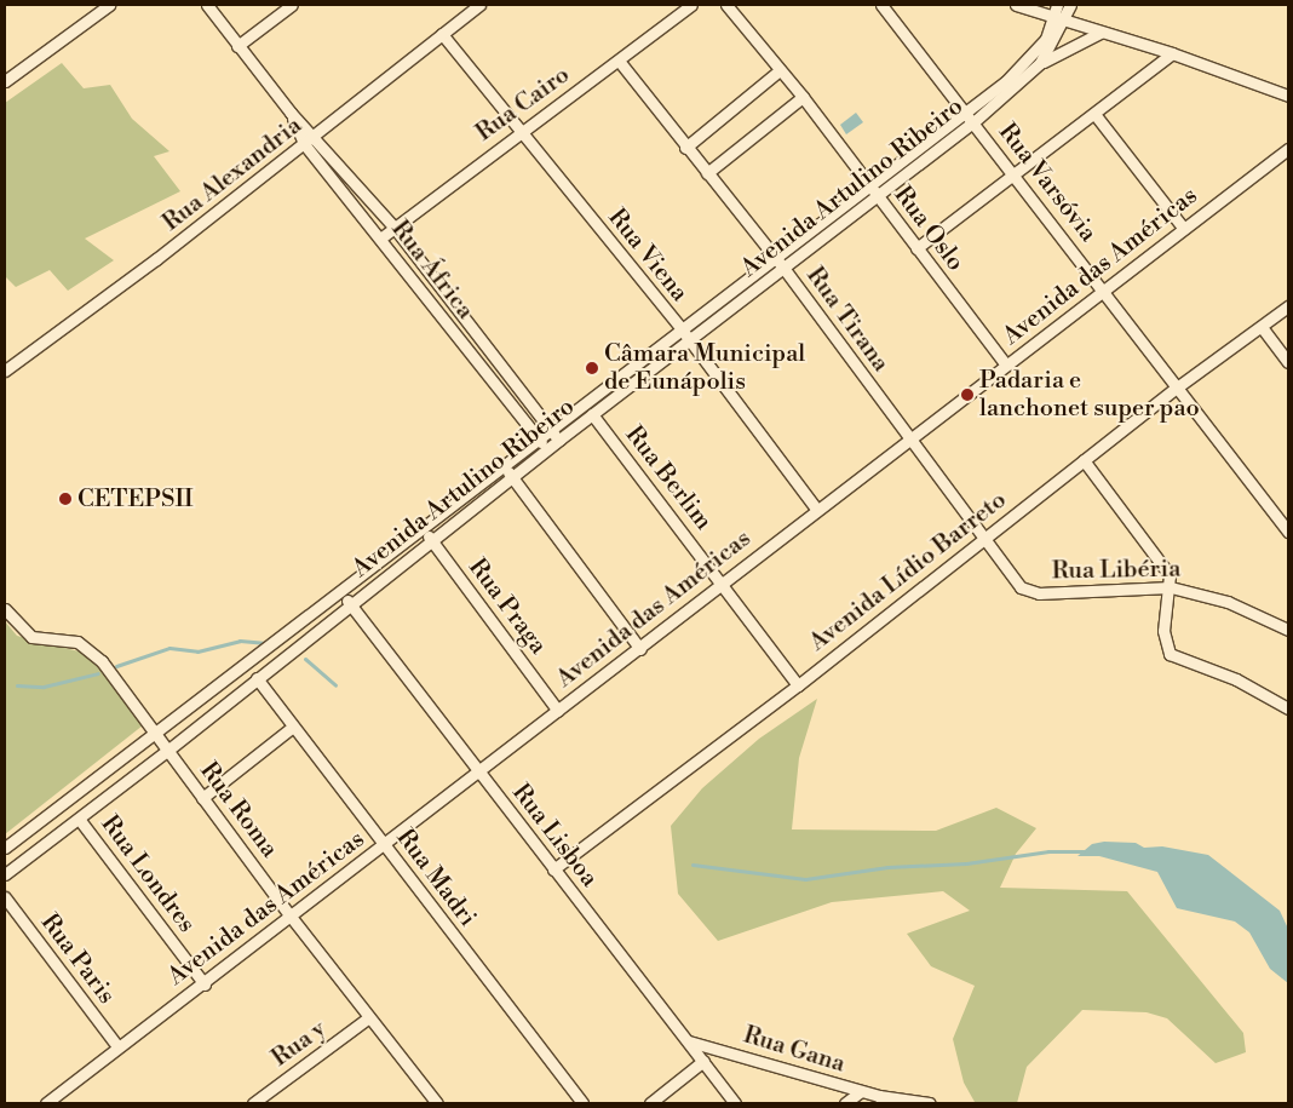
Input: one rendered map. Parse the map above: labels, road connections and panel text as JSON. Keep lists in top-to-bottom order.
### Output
{
  "streets": {
    "street": [
      "Rua Cairo",
      "Rua Alexandria",
      "Rua Varsóvia",
      "Avenida Artulino Ribeiro",
      "Rua Oslo",
      "Rua Viena",
      "Avenida das Américas",
      "Rua África",
      "Rua Tirana",
      "Rua Berlim",
      "Rua Libéria",
      "Avenida Lídio Barreto",
      "Rua Praga",
      "Rua Roma",
      "Rua Lisboa",
      "Rua Londres",
      "Rua Madri",
      "Rua Paris",
      "Rua y",
      "Rua Gana"
    ]
  },
  "crossings": [
    ["Rua Cairo", "Rua Viena"],
    ["Rua Cairo", "Rua África"],
    ["Rua Cairo", "Rua Tirana"],
    ["Rua Alexandria", "Rua Viena"],
    ["Rua Alexandria", "Rua África"],
    ["Rua Varsóvia", "Avenida Artulino Ribeiro"],
    ["Rua Varsóvia", "Avenida das Américas"],
    ["Rua Varsóvia", "Avenida Lídio Barreto"],
    ["Avenida Artulino Ribeiro", "Rua Oslo"],
    ["Avenida Artulino Ribeiro", "Rua Viena"],
    ["Avenida Artulino Ribeiro", "Rua África"],
    ["Avenida Artulino Ribeiro", "Rua Tirana"],
    ["Avenida Artulino Ribeiro", "Rua Berlim"],
    ["Avenida Artulino Ribeiro", "Rua Praga"],
    ["Avenida Artulino Ribeiro", "Rua Roma"],
    ["Avenida Artulino Ribeiro", "Rua Lisboa"],
    ["Avenida Artulino Ribeiro", "Rua Londres"],
    ["Avenida Artulino Ribeiro", "Rua Madri"],
    ["Rua Oslo", "Avenida das Américas"],
    ["Rua Viena", "Avenida das Américas"],
    ["Avenida das Américas", "Rua Tirana"],
    ["Avenida das Américas", "Rua Berlim"],
    ["Avenida das Américas", "Rua Praga"],
    ["Avenida das Américas", "Rua Roma"],
    ["Avenida das Américas", "Rua Lisboa"],
    ["Avenida das Américas", "Rua Londres"],
    ["Avenida das Américas", "Rua Madri"],
    ["Avenida das Américas", "Rua Paris"],
    ["Rua Tirana", "Rua Libéria"],
    ["Rua Tirana", "Avenida Lídio Barreto"],
    ["Rua Berlim", "Avenida Lídio Barreto"],
    ["Avenida Lídio Barreto", "Rua Lisboa"],
    ["Rua Roma", "Rua y"],
    ["Rua Lisboa", "Rua Gana"]
  ],
  "places": ["Câmara Municipal de Eunápolis", "Padaria e lanchonet super pao", "CETEPSII"]
}
